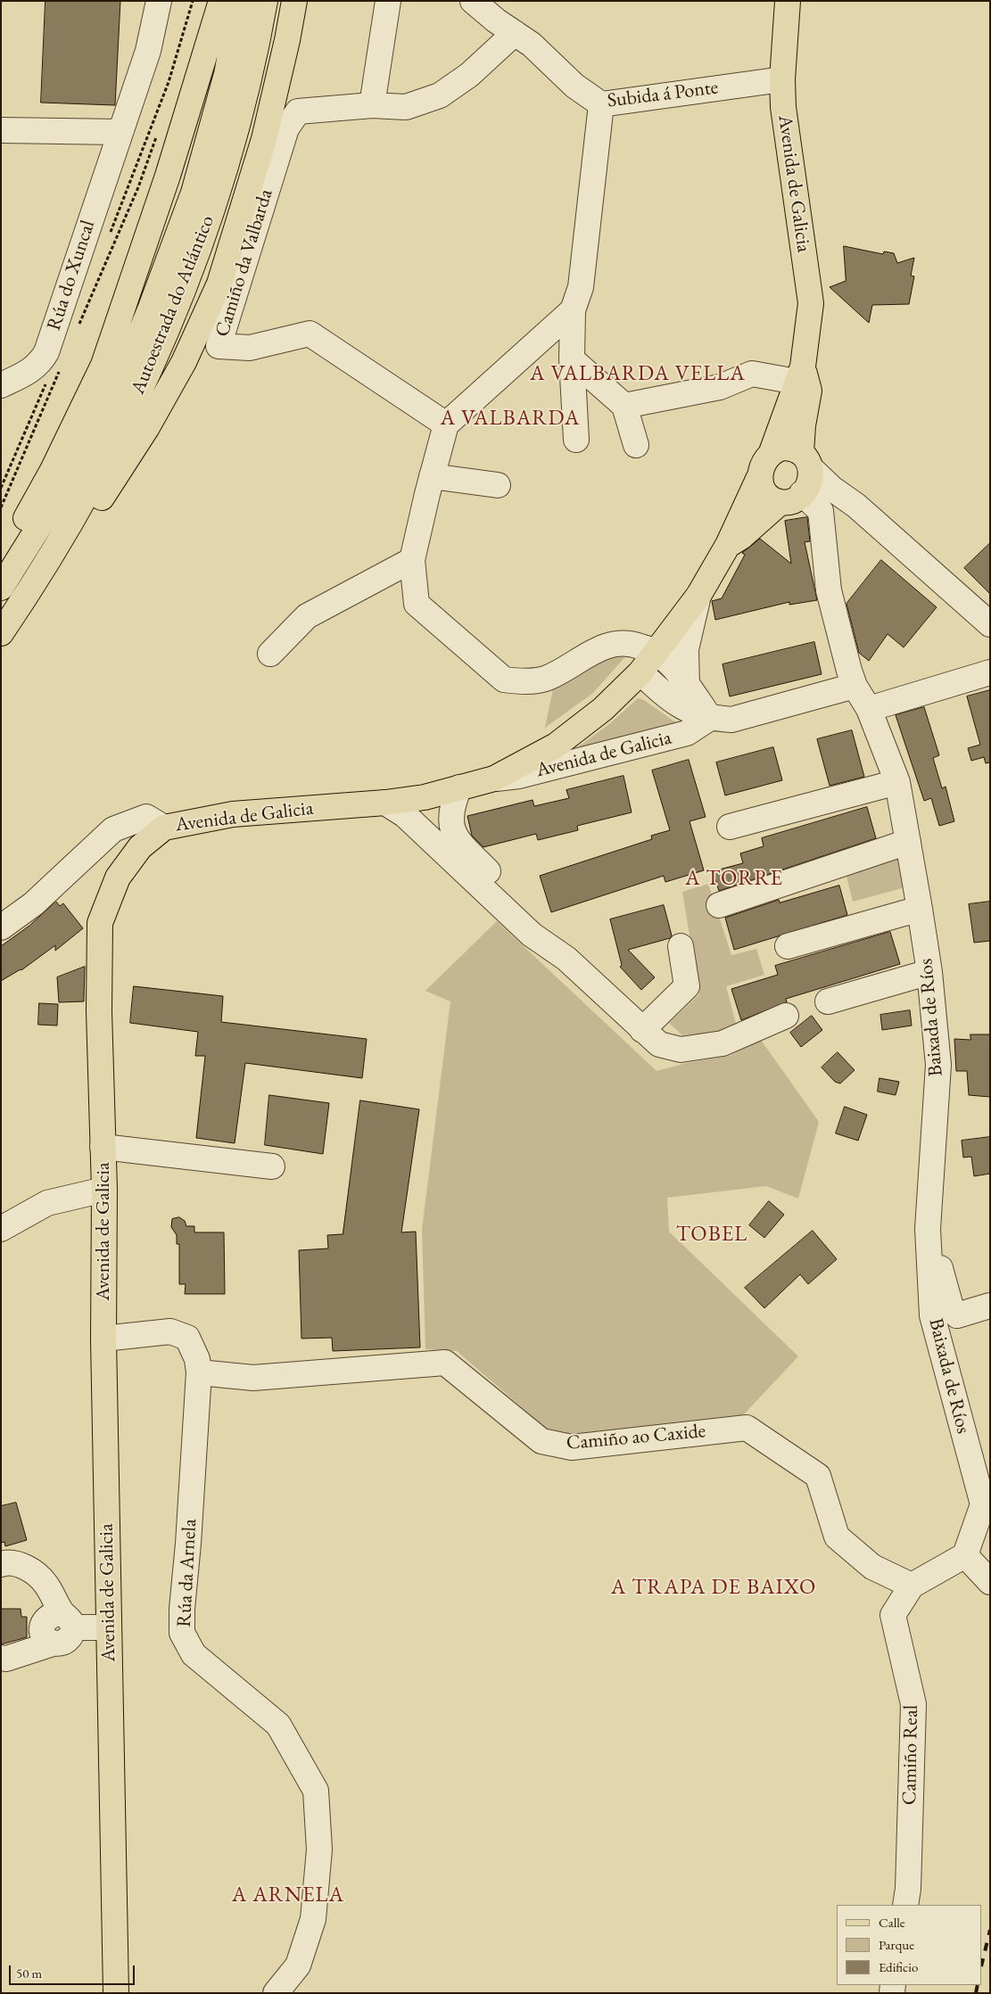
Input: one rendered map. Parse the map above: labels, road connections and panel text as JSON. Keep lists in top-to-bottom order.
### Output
{
  "streets": {
    "main road": ["Avenida de Galicia", "Autoestrada do Atlántico"],
    "street": [
      "Subida á Ponte",
      "Camiño da Valbarda",
      "Rúa do Xuncal",
      "Baixada de Ríos",
      "Camiño ao Caxide",
      "Rúa da Arnela",
      "Camiño Real"
    ]
  },
  "crossings": [
    ["Subida á Ponte", "Avenida de Galicia"],
    ["Avenida de Galicia", "Baixada de Ríos"],
    ["Avenida de Galicia", "Rúa da Arnela"],
    ["Camiño ao Caxide", "Rúa da Arnela"],
    ["Camiño ao Caxide", "Camiño Real"]
  ],
  "districts": [
    "A VALBARDA VELLA",
    "A VALBARDA",
    "A TORRE",
    "TOBEL",
    "A TRAPA DE BAIXO",
    "A ARNELA"
  ],
  "legend": ["Calle", "Parque", "Edificio"],
  "scale_bar": "50 m"
}
